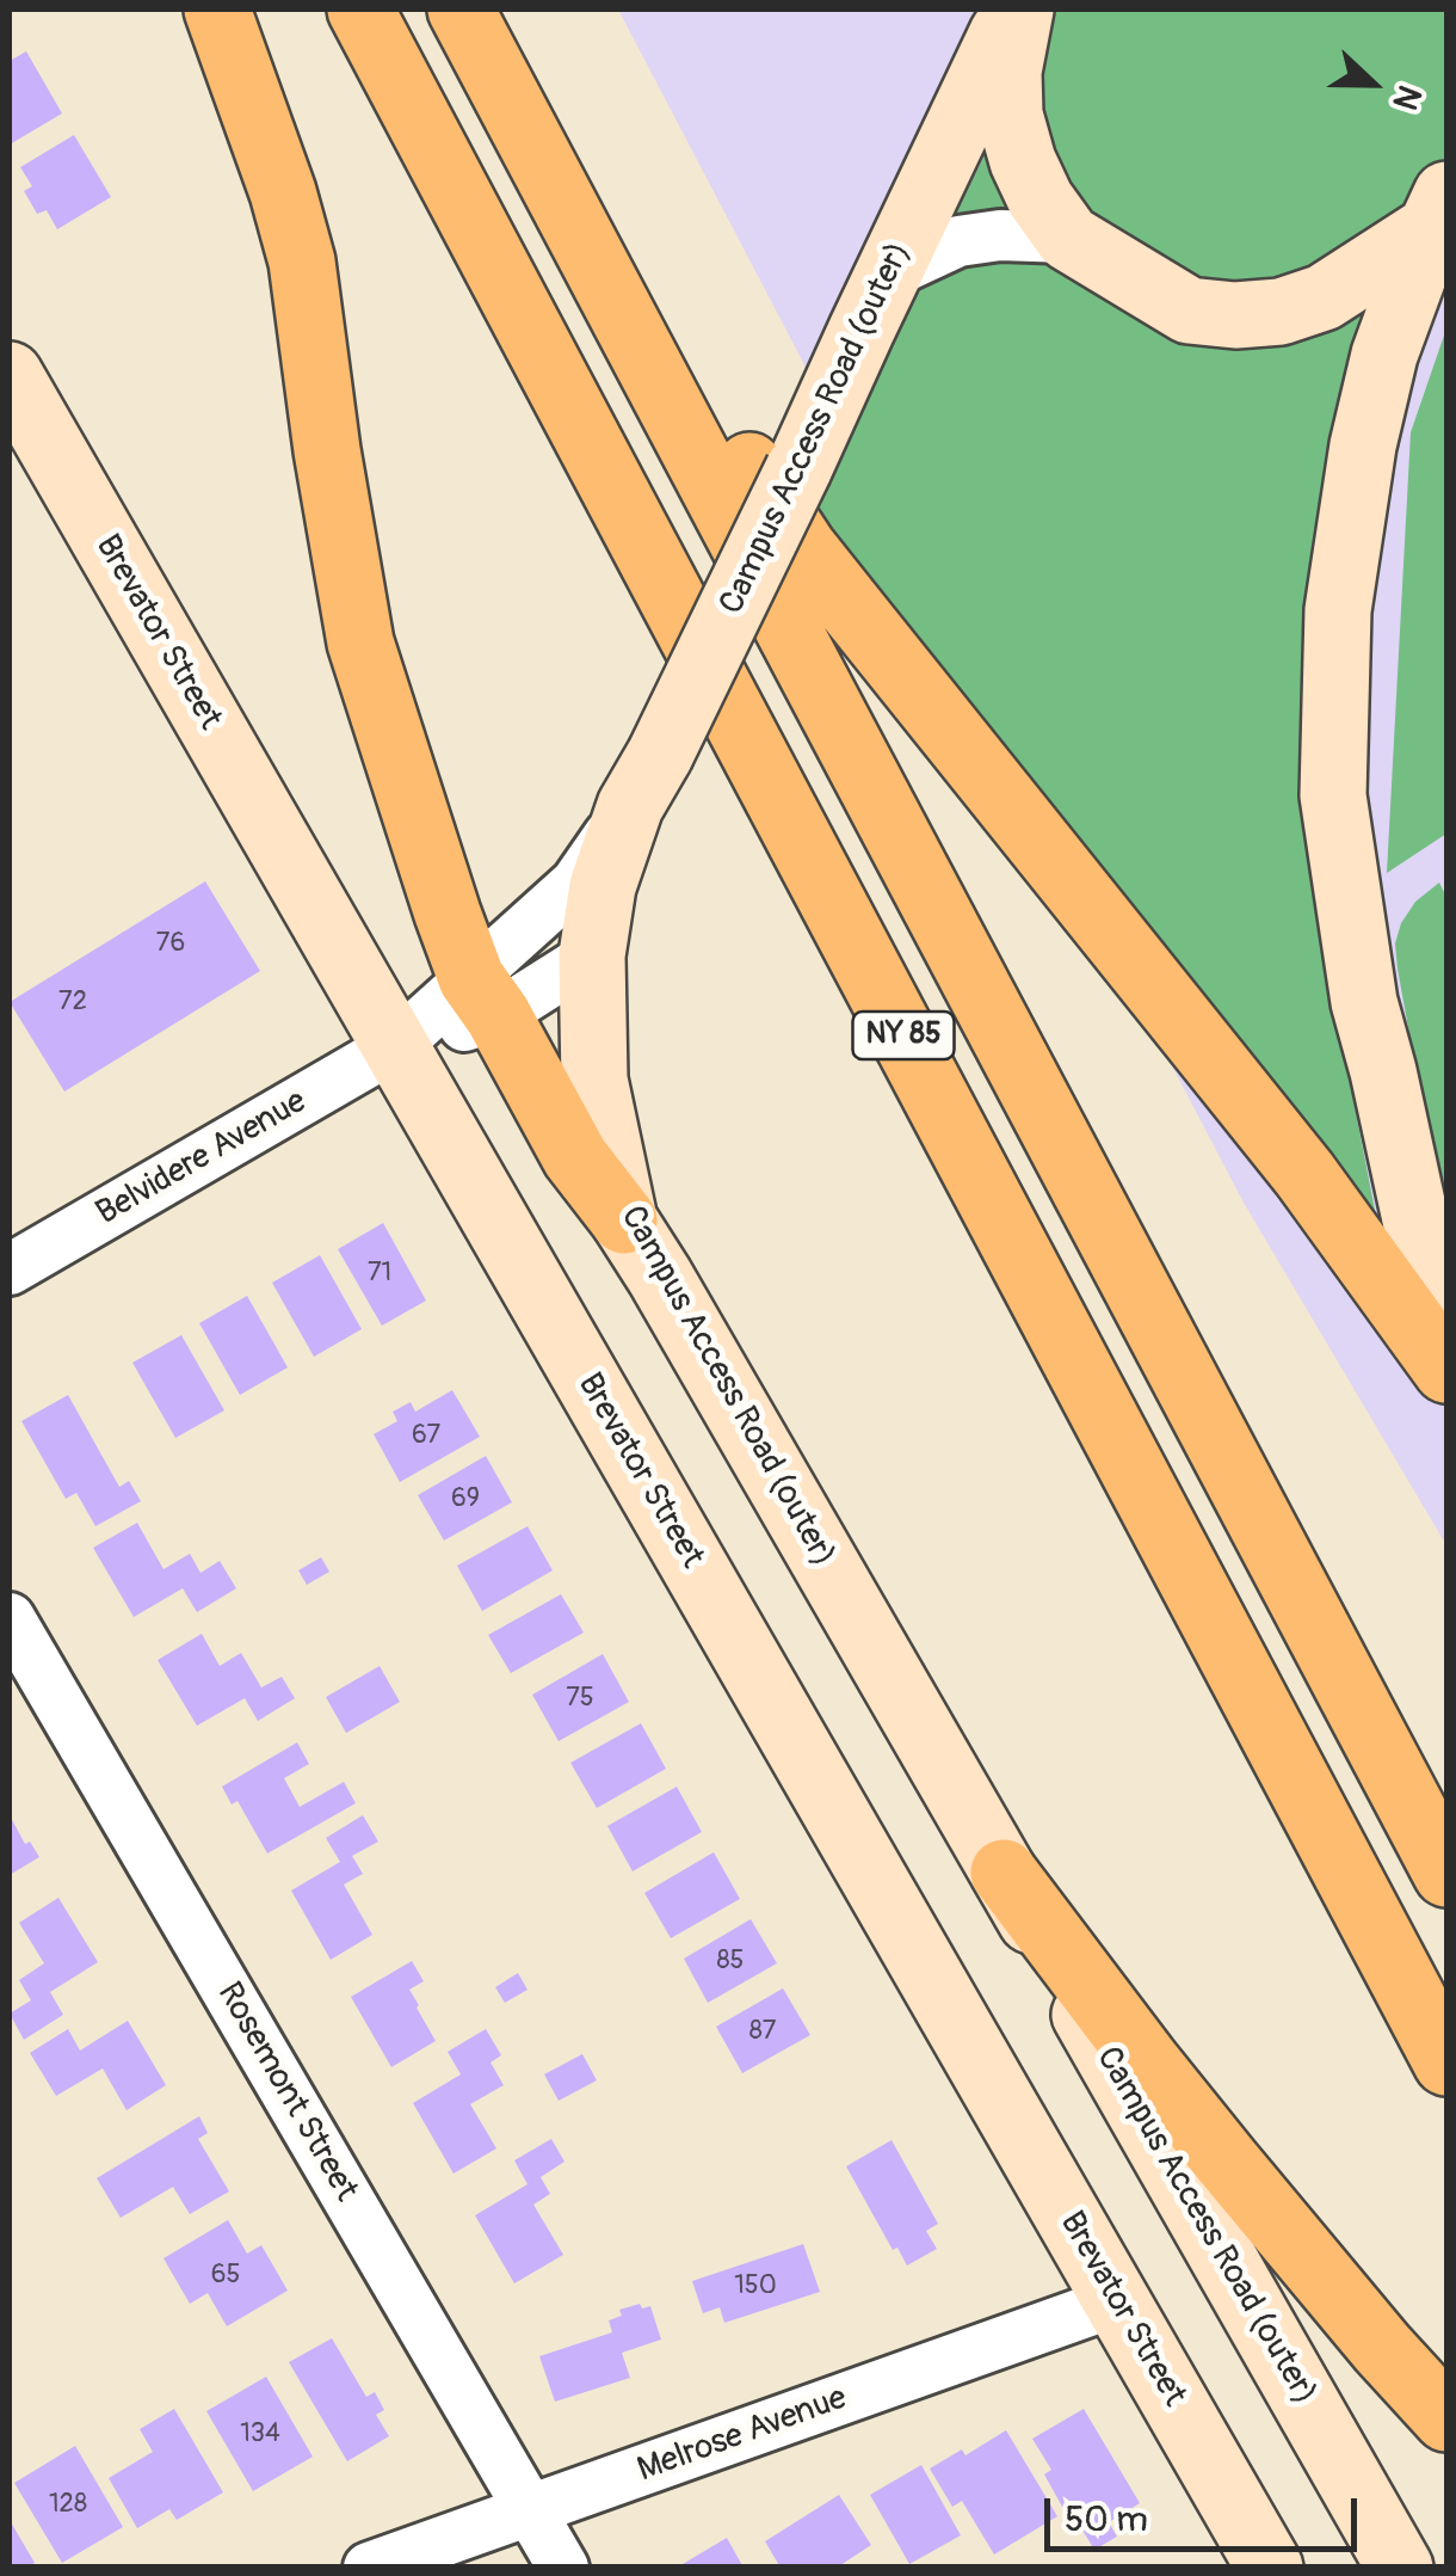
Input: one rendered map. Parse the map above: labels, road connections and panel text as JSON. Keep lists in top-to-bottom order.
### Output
{
  "streets": {
    "highway": ["NY 85"],
    "street": [
      "Campus Access Road (outer)",
      "Brevator Street",
      "Belvidere Avenue",
      "Rosemont Street",
      "Melrose Avenue"
    ]
  },
  "crossings": [
    ["Campus Access Road (outer)", "Belvidere Avenue"],
    ["Brevator Street", "Belvidere Avenue"],
    ["Brevator Street", "Melrose Avenue"],
    ["Rosemont Street", "Melrose Avenue"]
  ],
  "house_numbers": [
    "76",
    "72",
    "71",
    "67",
    "69",
    "75",
    "85",
    "87",
    "65",
    "150",
    "134",
    "128"
  ],
  "scale_bar": "50 m",
  "north": "right"
}
